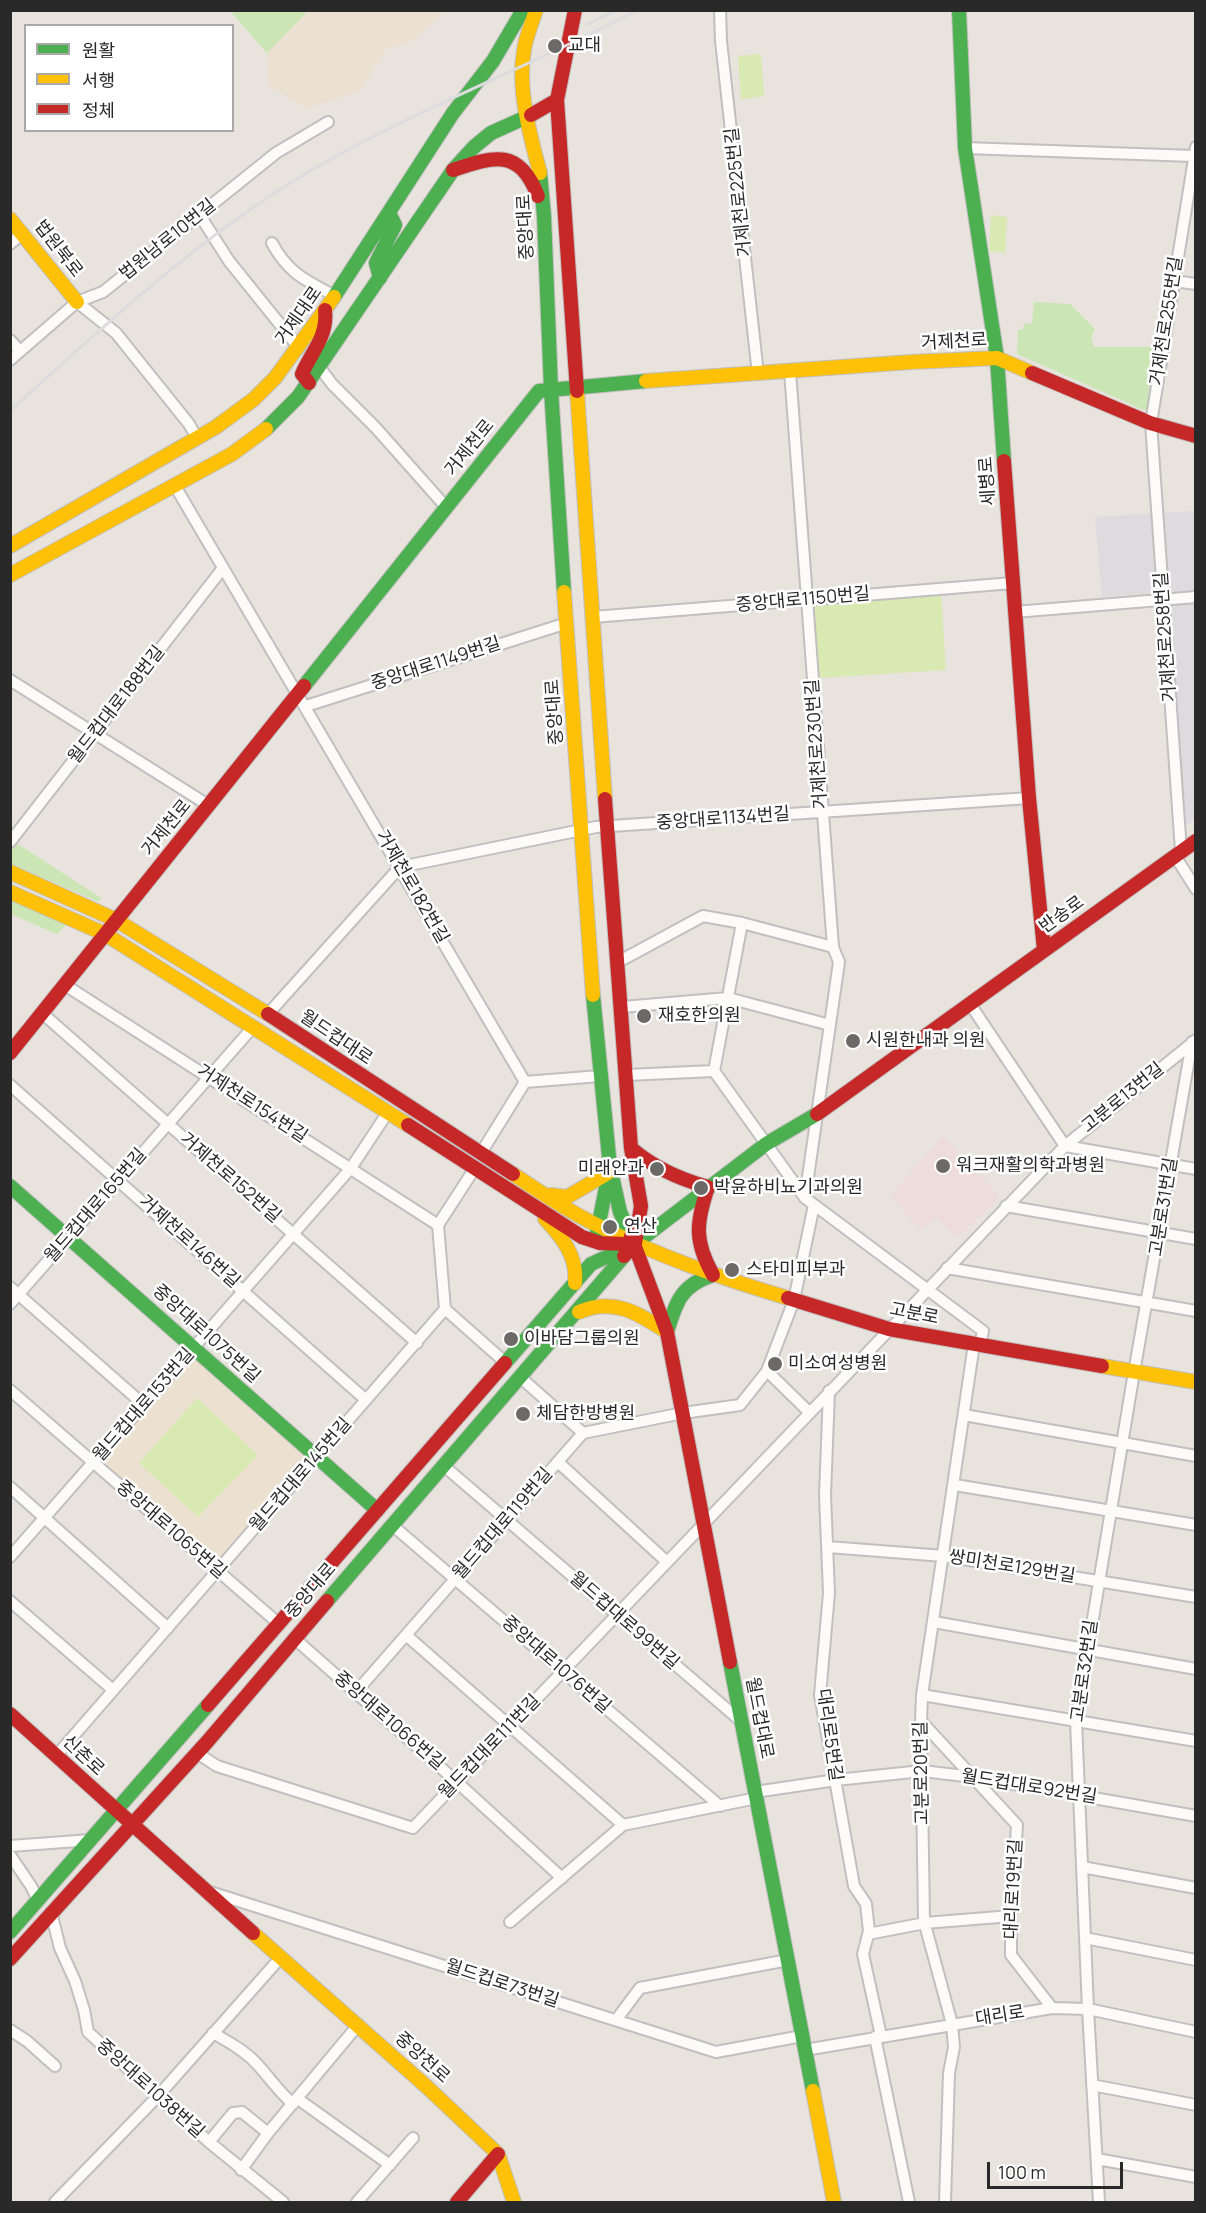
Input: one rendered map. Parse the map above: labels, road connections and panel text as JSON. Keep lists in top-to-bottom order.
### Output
{
  "streets": {
    "main road": [
      "중앙대로",
      "법원북로",
      "거제대로",
      "거제천로",
      "세병로",
      "반송로",
      "월드컵대로",
      "고분로",
      "중앙대로1075번길",
      "신촌로",
      "중앙천로"
    ],
    "street": [
      "거제천로225번길",
      "법원남로10번길",
      "거제천로255번길",
      "중앙대로1150번길",
      "거제천로258번길",
      "중앙대로1149번길",
      "월드컵대로188번길",
      "거제천로230번길",
      "중앙대로1134번길",
      "거제천로182번길",
      "고분로13번길",
      "거제천로154번길",
      "거제천로152번길",
      "월드컵대로165번길",
      "고분로31번길",
      "거제천로146번길",
      "월드컵대로153번길",
      "월드컵대로145번길",
      "월드컵대로119번길",
      "중앙대로1065번길",
      "쌍미천로129번길",
      "월드컵대로99번길",
      "중앙대로1076번길",
      "고분로32번길",
      "중앙대로1066번길",
      "대리로5번길",
      "월드컵대로111번길",
      "고분로20번길",
      "월드컵대로92번길",
      "대리로19번길",
      "월드컵로73번길",
      "대리로",
      "중앙대로1038번길"
    ]
  },
  "crossings": [
    ["거제천로225번길", "거제천로"],
    ["중앙대로", "거제천로"],
    ["중앙대로", "중앙대로1150번길"],
    ["중앙대로", "중앙대로1149번길"],
    ["중앙대로", "거제천로230번길"],
    ["중앙대로", "중앙대로1134번길"],
    ["중앙대로", "반송로"],
    ["중앙대로", "월드컵대로"],
    ["중앙대로", "고분로"],
    ["중앙대로", "중앙대로1075번길"],
    ["중앙대로", "월드컵대로119번길"],
    ["중앙대로", "중앙대로1065번길"],
    ["중앙대로", "월드컵대로99번길"],
    ["중앙대로", "중앙대로1076번길"],
    ["중앙대로", "중앙대로1066번길"],
    ["중앙대로", "월드컵대로111번길"],
    ["중앙대로", "신촌로"],
    ["중앙대로", "중앙천로"],
    ["중앙대로", "중앙대로1038번길"],
    ["법원남로10번길", "법원북로"],
    ["거제천로255번길", "거제천로"],
    ["거제천로255번길", "거제천로258번길"],
    ["거제천로", "세병로"],
    ["거제천로", "거제천로258번길"],
    ["거제천로", "거제천로230번길"],
    ["거제천로", "거제천로182번길"],
    ["거제천로", "월드컵대로"],
    ["거제천로", "거제천로154번길"],
    ["거제천로", "거제천로152번길"],
    ["세병로", "중앙대로1150번길"],
    ["세병로", "중앙대로1134번길"],
    ["세병로", "반송로"],
    ["중앙대로1150번길", "거제천로230번길"],
    ["거제천로258번길", "반송로"],
    ["중앙대로1149번길", "거제천로182번길"],
    ["월드컵대로188번길", "거제천로182번길"],
    ["거제천로230번길", "중앙대로1134번길"],
    ["거제천로230번길", "반송로"],
    ["거제천로230번길", "월드컵대로"],
    ["거제천로230번길", "고분로"],
    ["거제천로230번길", "월드컵대로119번길"],
    ["중앙대로1134번길", "거제천로182번길"],
    ["반송로", "월드컵대로"],
    ["반송로", "고분로"],
    ["월드컵대로", "월드컵대로165번길"],
    ["월드컵대로", "고분로"],
    ["월드컵대로", "월드컵대로153번길"],
    ["월드컵대로", "월드컵대로119번길"],
    ["월드컵대로", "월드컵대로99번길"],
    ["월드컵대로", "월드컵대로111번길"],
    ["월드컵대로", "월드컵대로92번길"],
    ["월드컵대로", "월드컵로73번길"],
    ["월드컵대로", "대리로"],
    ["고분로13번길", "고분로31번길"],
    ["고분로13번길", "고분로"],
    ["고분로13번길", "대리로5번길"],
    ["고분로13번길", "월드컵대로111번길"],
    ["거제천로154번길", "월드컵대로165번길"],
    ["거제천로154번길", "월드컵대로153번길"],
    ["거제천로152번길", "월드컵대로165번길"],
    ["거제천로152번길", "월드컵대로153번길"],
    ["거제천로152번길", "월드컵대로145번길"],
    ["월드컵대로165번길", "거제천로146번길"],
    ["월드컵대로165번길", "중앙대로1075번길"],
    ["고분로31번길", "고분로"],
    ["고분로31번길", "고분로32번길"],
    ["거제천로146번길", "월드컵대로153번길"],
    ["거제천로146번길", "월드컵대로145번길"],
    ["고분로", "고분로32번길"],
    ["고분로", "고분로20번길"],
    ["중앙대로1075번길", "월드컵대로153번길"],
    ["중앙대로1075번길", "월드컵대로145번길"],
    ["월드컵대로153번길", "중앙대로1065번길"],
    ["월드컵대로145번길", "중앙대로1065번길"],
    ["월드컵대로145번길", "신촌로"],
    ["월드컵대로119번길", "월드컵대로99번길"],
    ["월드컵대로119번길", "중앙대로1076번길"],
    ["월드컵대로119번길", "중앙대로1066번길"],
    ["쌍미천로129번길", "고분로32번길"],
    ["쌍미천로129번길", "대리로5번길"],
    ["쌍미천로129번길", "고분로20번길"],
    ["월드컵대로99번길", "월드컵대로111번길"],
    ["중앙대로1076번길", "월드컵대로111번길"],
    ["중앙대로1076번길", "월드컵대로92번길"],
    ["고분로32번길", "월드컵대로92번길"],
    ["고분로32번길", "대리로"],
    ["중앙대로1066번길", "월드컵대로111번길"],
    ["대리로5번길", "월드컵대로92번길"],
    ["대리로5번길", "대리로"],
    ["신촌로", "중앙천로"],
    ["고분로20번길", "월드컵대로92번길"],
    ["고분로20번길", "대리로19번길"],
    ["고분로20번길", "대리로"],
    ["월드컵대로92번길", "대리로19번길"],
    ["대리로19번길", "대리로"],
    ["월드컵로73번길", "대리로"],
    ["월드컵로73번길", "중앙천로"]
  ],
  "places": [
    "교대",
    "재호한의원",
    "시원한내과 의원",
    "워크재활의학과병원",
    "미래안과",
    "박윤하비뇨기과의원",
    "연산",
    "스타미피부과",
    "이바담그룹의원",
    "미소여성병원",
    "체담한방병원"
  ],
  "legend": ["원활", "서행", "정체"],
  "scale_bar": "100 m"
}
